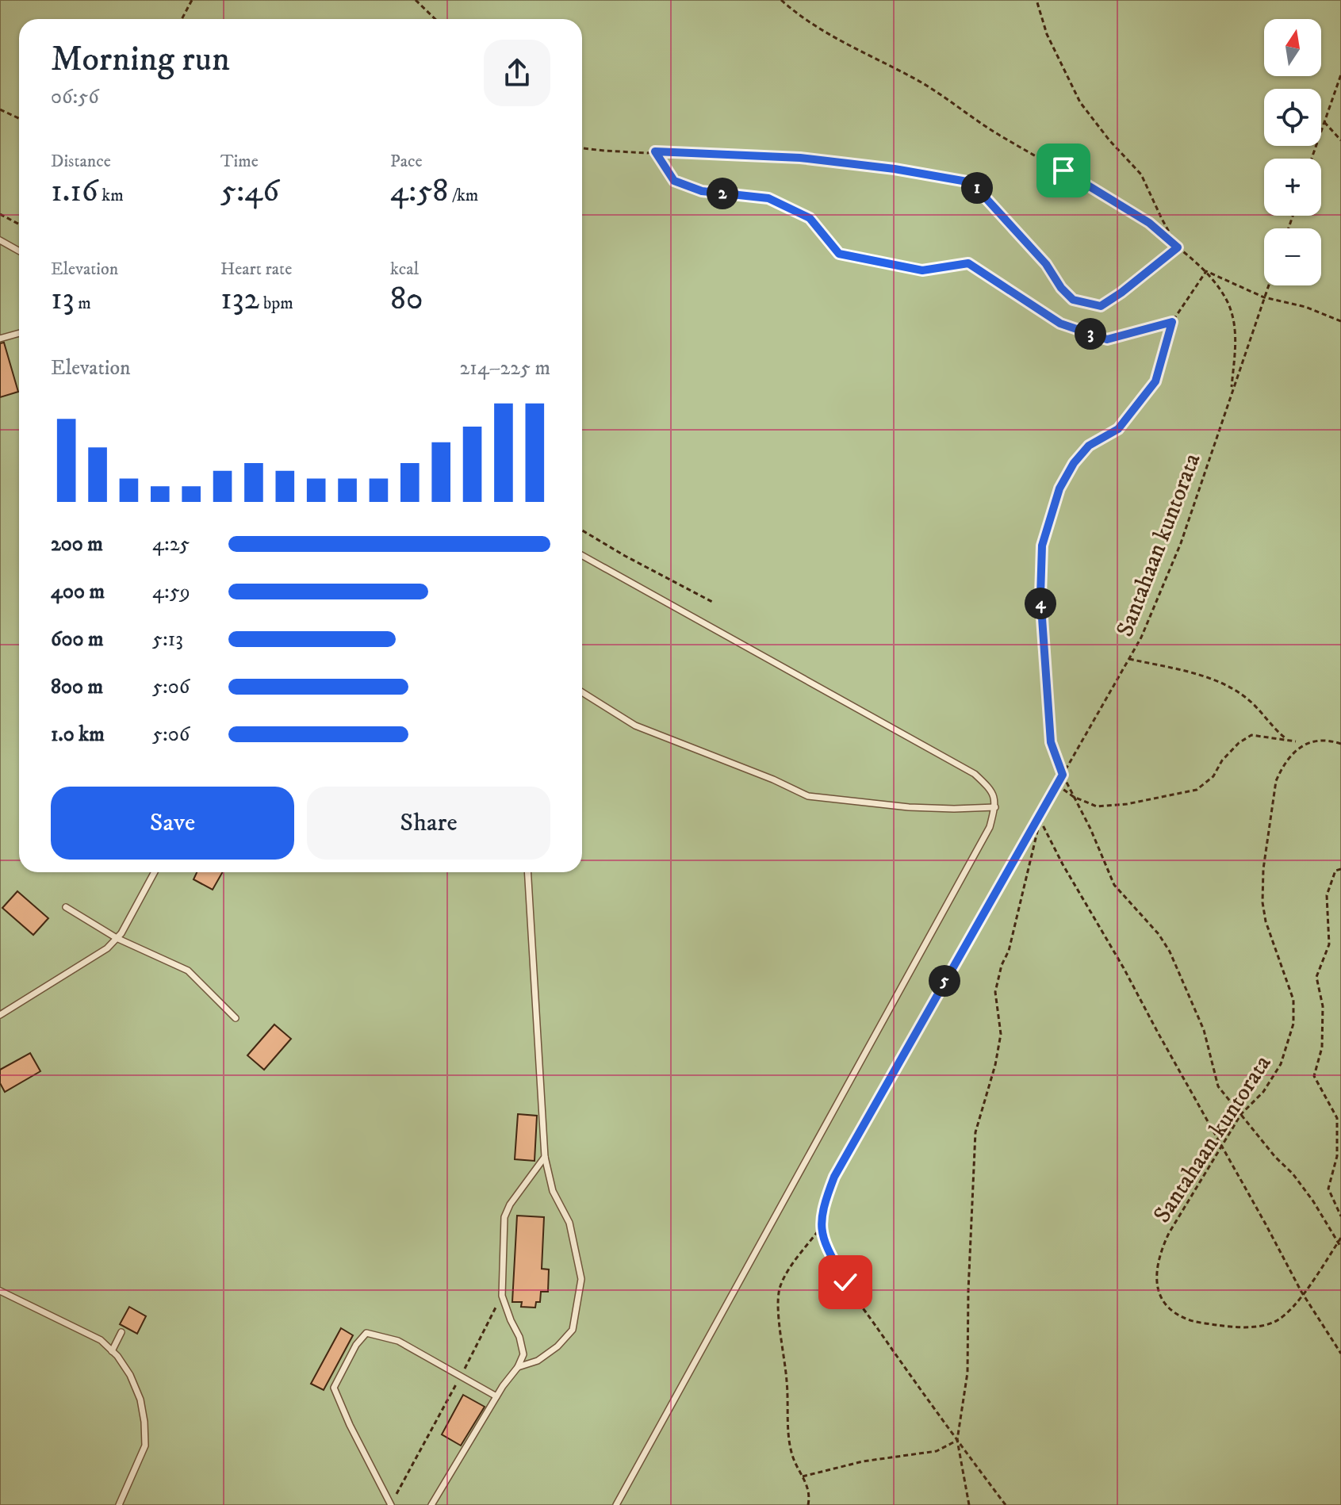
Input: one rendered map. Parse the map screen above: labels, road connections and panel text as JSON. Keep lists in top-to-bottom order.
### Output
{
  "streets": {
    "path": ["Santahaan kuntorata"]
  },
  "north": "top",
  "page": {
    "map_buttons": ["+", "−"],
    "heading": ["Morning run", "06:56"],
    "stats": [
      ["Distance", "1.16 km"],
      ["Time", "5:46"],
      ["Pace", "4:58 /km"],
      ["Elevation", "13 m"],
      ["Heart rate", "132 bpm"],
      ["kcal", "80"]
    ],
    "pins": [
      "1",
      "2",
      "3",
      "4",
      "5"
    ],
    "chart": ["Elevation", "214–225 m"],
    "list": [
      {
        "name": "200 m",
        "note": "4:25"
      },
      {
        "name": "400 m",
        "note": "4:59"
      },
      {
        "name": "600 m",
        "note": "5:13"
      },
      {
        "name": "800 m",
        "note": "5:06"
      },
      {
        "name": "1.0 km",
        "note": "5:06"
      }
    ],
    "buttons": ["Save", "Share"]
  }
}
